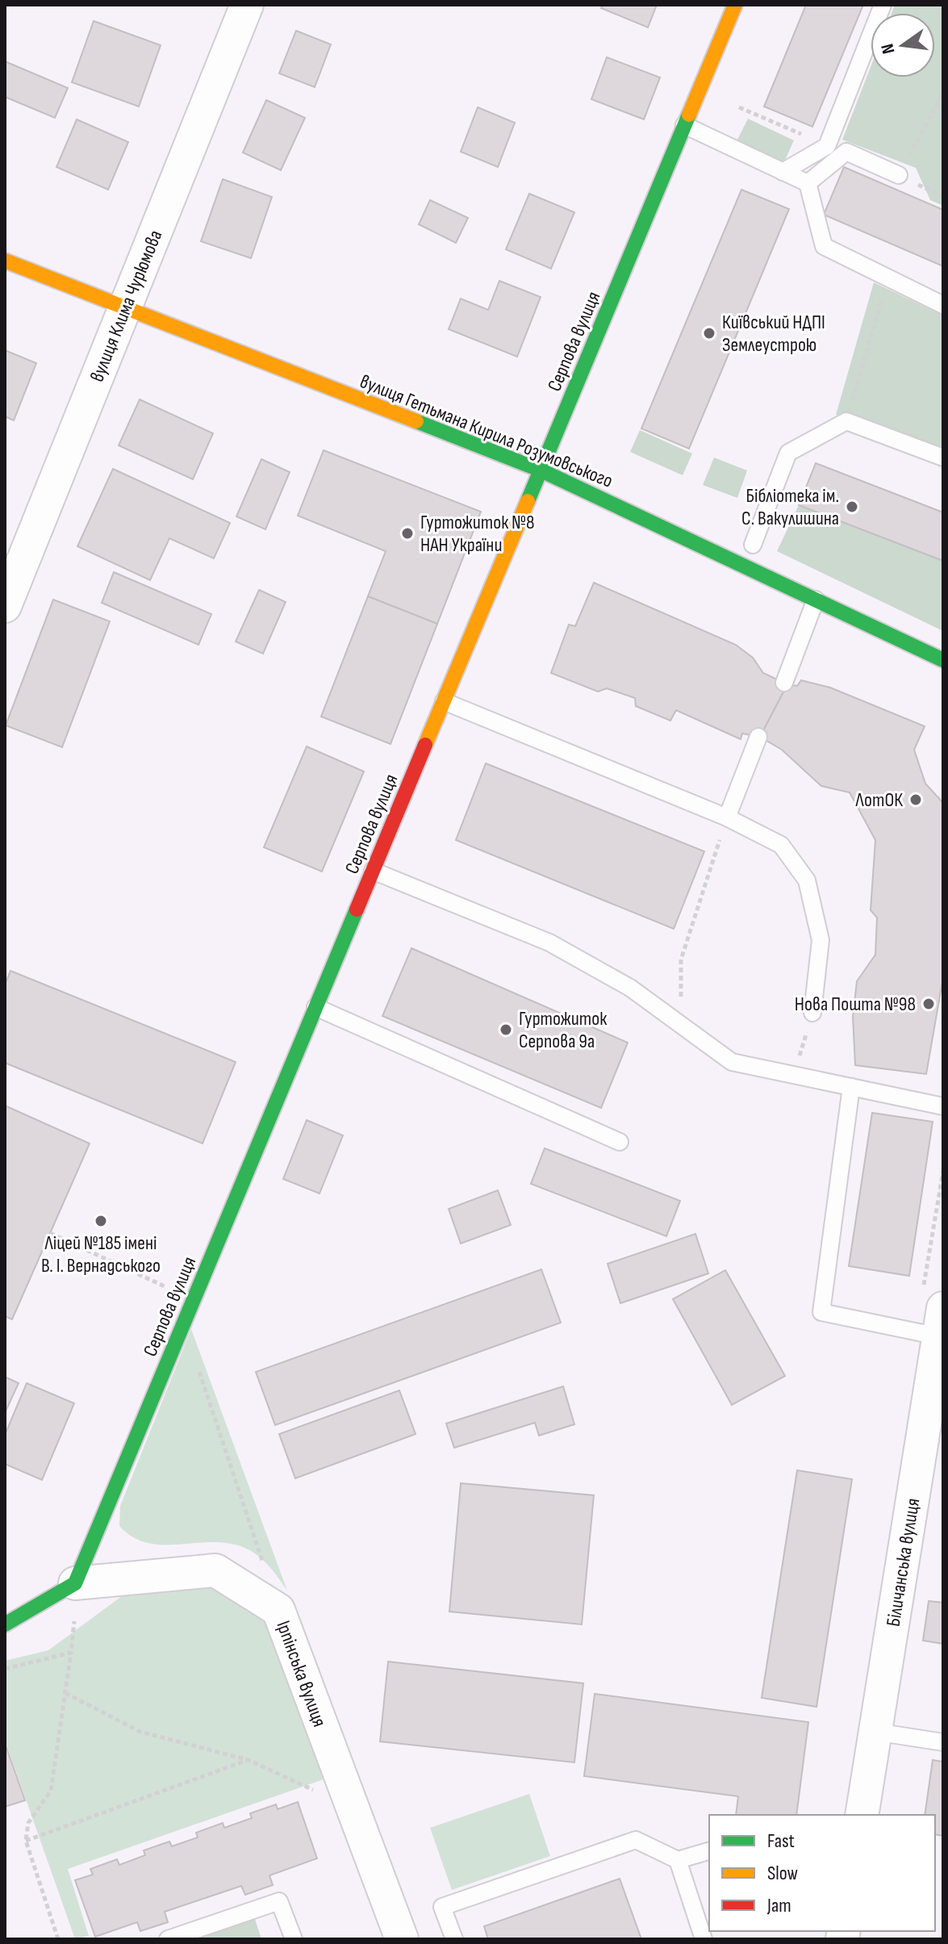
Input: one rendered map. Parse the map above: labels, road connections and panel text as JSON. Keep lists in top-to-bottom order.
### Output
{
  "streets": {
    "street": [
      "вулиця Клима Чурюмова",
      "Серпова вулиця",
      "вулиця Гетьмана Кирила Розумовського",
      "Біличанська вулиця",
      "Ірпінська вулиця"
    ]
  },
  "crossings": [
    ["вулиця Клима Чурюмова", "вулиця Гетьмана Кирила Розумовського"],
    ["Серпова вулиця", "вулиця Гетьмана Кирила Розумовського"],
    ["Серпова вулиця", "Ірпінська вулиця"]
  ],
  "places": [
    "Київський НДПІ Землеустрою",
    "Бібліотека ім. С. Вакулишина",
    "Гуртожиток №8 НАН України",
    "ЛотОК",
    "Нова Пошта №98",
    "Гуртожиток Серпова 9а",
    "Ліцей №185 імені В. І. Вернадського"
  ],
  "legend": ["Fast", "Slow", "Jam"],
  "north": "left"
}
